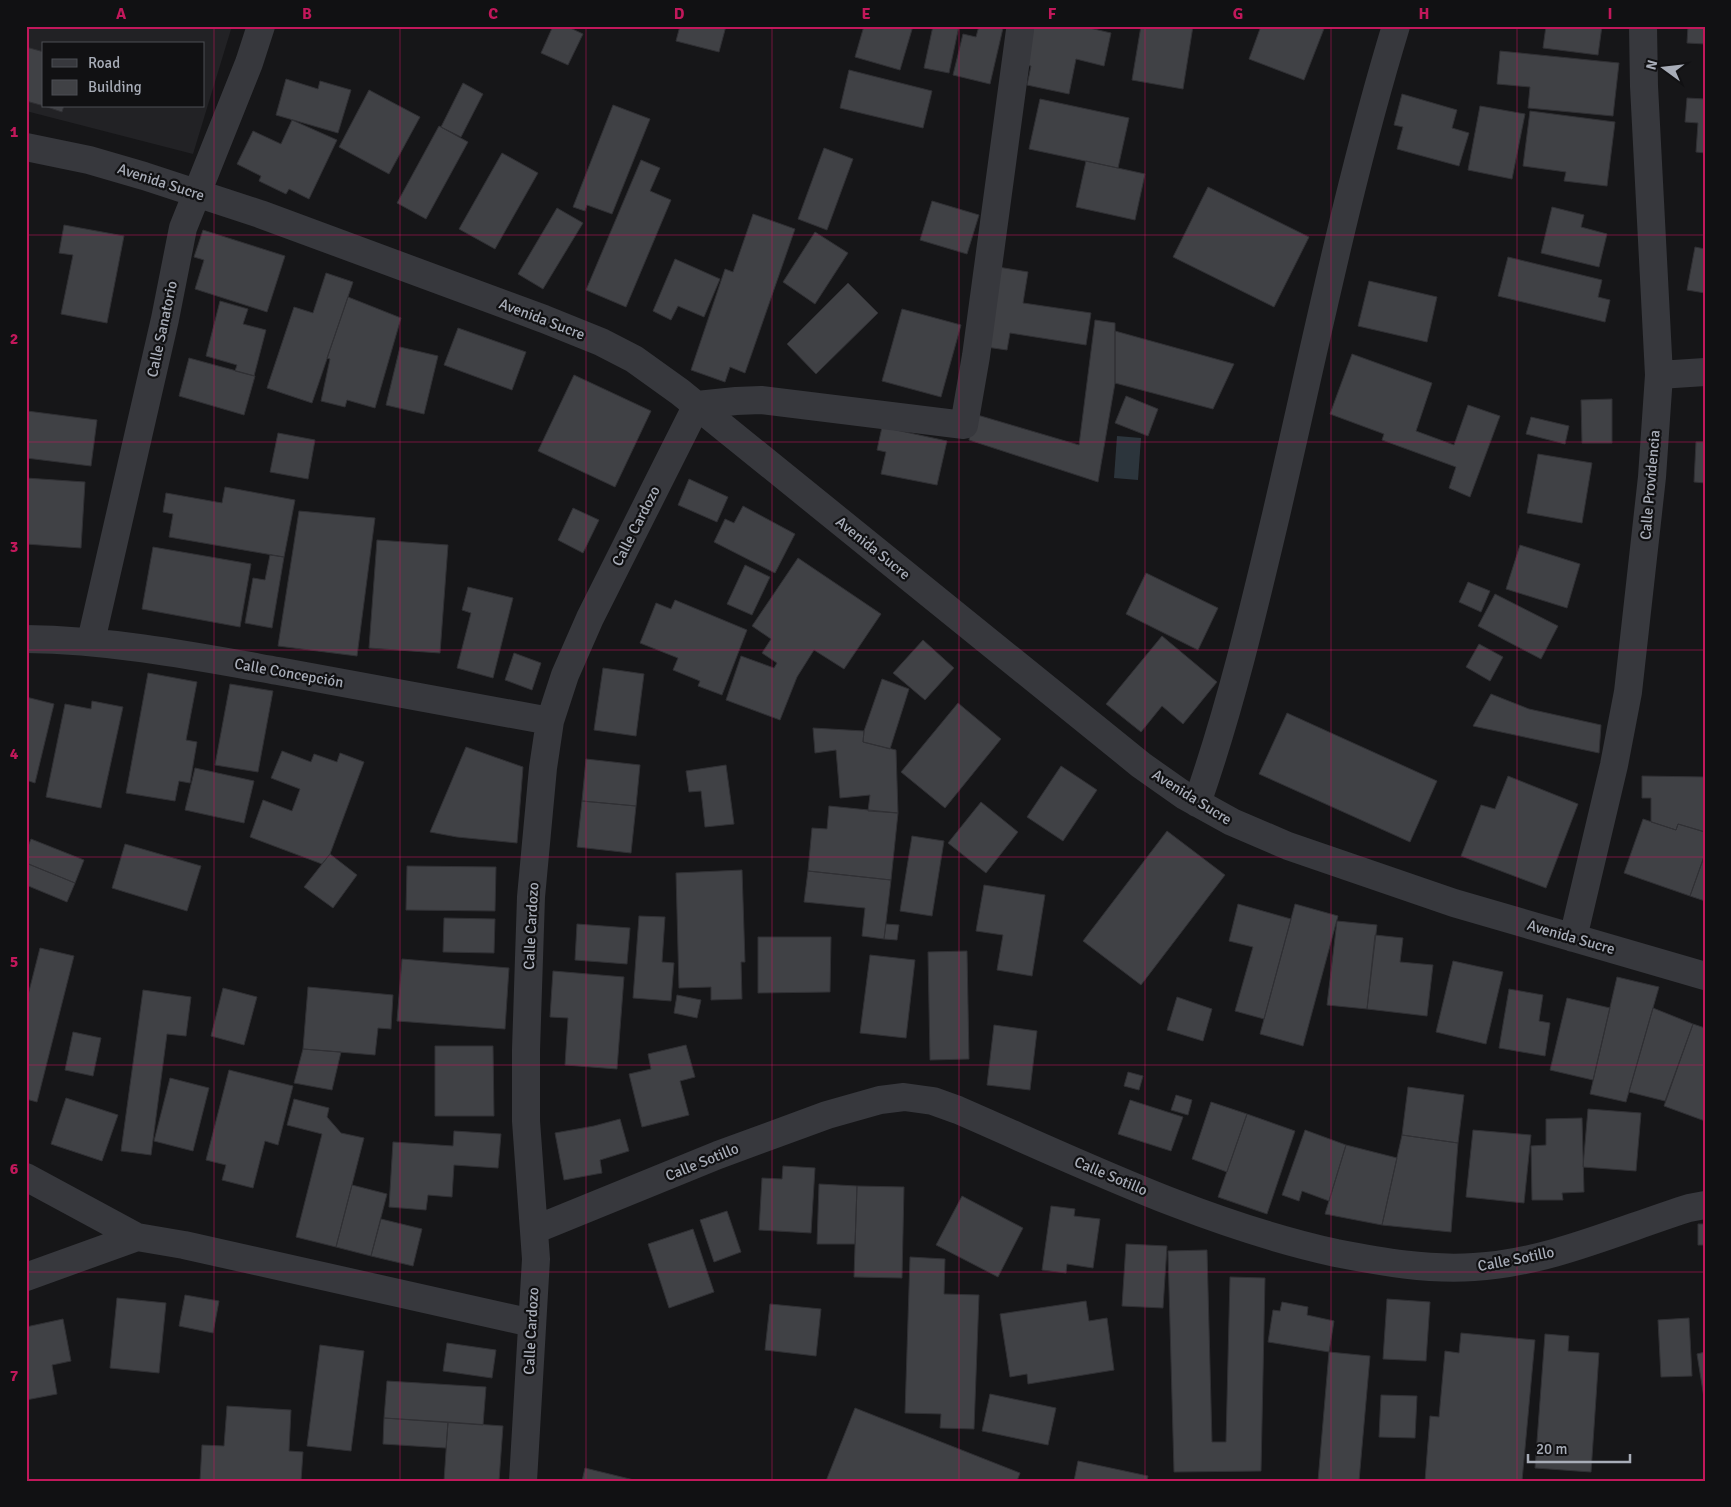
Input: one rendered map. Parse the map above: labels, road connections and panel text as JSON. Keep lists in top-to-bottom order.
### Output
{
  "streets": {
    "street": [
      "Avenida Sucre",
      "Calle Sanatorio",
      "Calle Providencia",
      "Calle Cardozo",
      "Calle Concepción",
      "Calle Sotillo"
    ]
  },
  "crossings": [
    ["Avenida Sucre", "Calle Sanatorio"],
    ["Avenida Sucre", "Calle Providencia"],
    ["Avenida Sucre", "Calle Cardozo"],
    ["Calle Sanatorio", "Calle Concepción"],
    ["Calle Cardozo", "Calle Concepción"],
    ["Calle Cardozo", "Calle Sotillo"]
  ],
  "legend": ["Road", "Building"],
  "scale_bar": "20 m",
  "north": "left",
  "grid": {
    "columns": [
      "A",
      "B",
      "C",
      "D",
      "E",
      "F",
      "G",
      "H",
      "I"
    ],
    "rows": [
      "1",
      "2",
      "3",
      "4",
      "5",
      "6",
      "7"
    ]
  }
}
